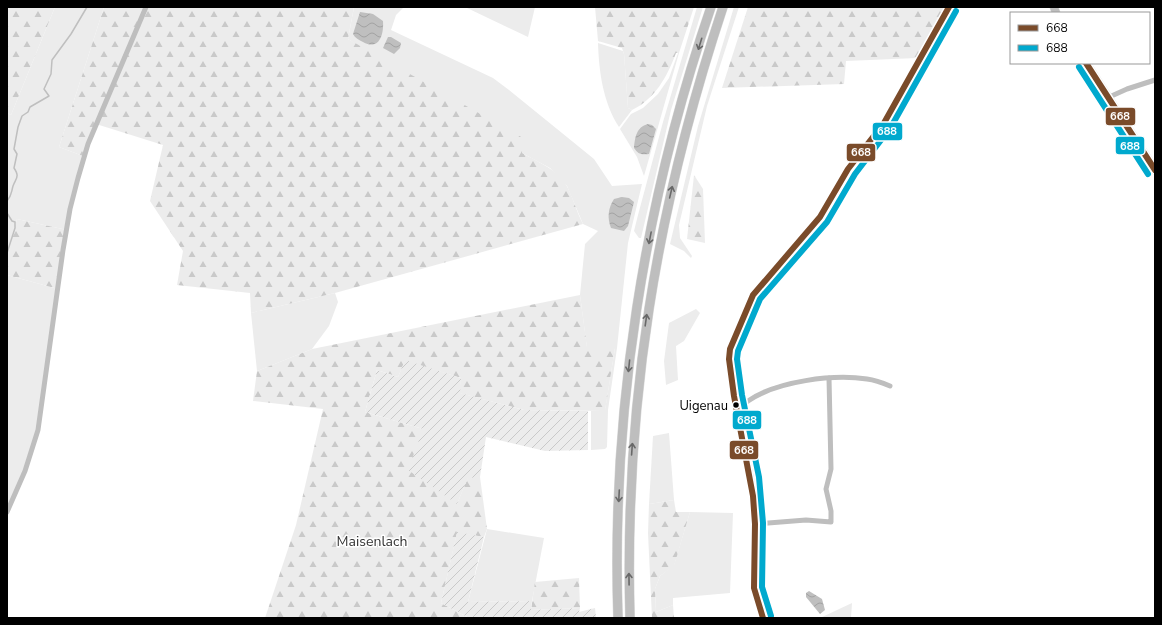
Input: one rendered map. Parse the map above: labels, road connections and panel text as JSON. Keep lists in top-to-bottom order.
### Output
{
  "parks": ["Maisenlach"],
  "places": ["Uigenau"],
  "lines": ["transit line 668", "transit line 688"],
  "legend": ["668", "688"]
}
